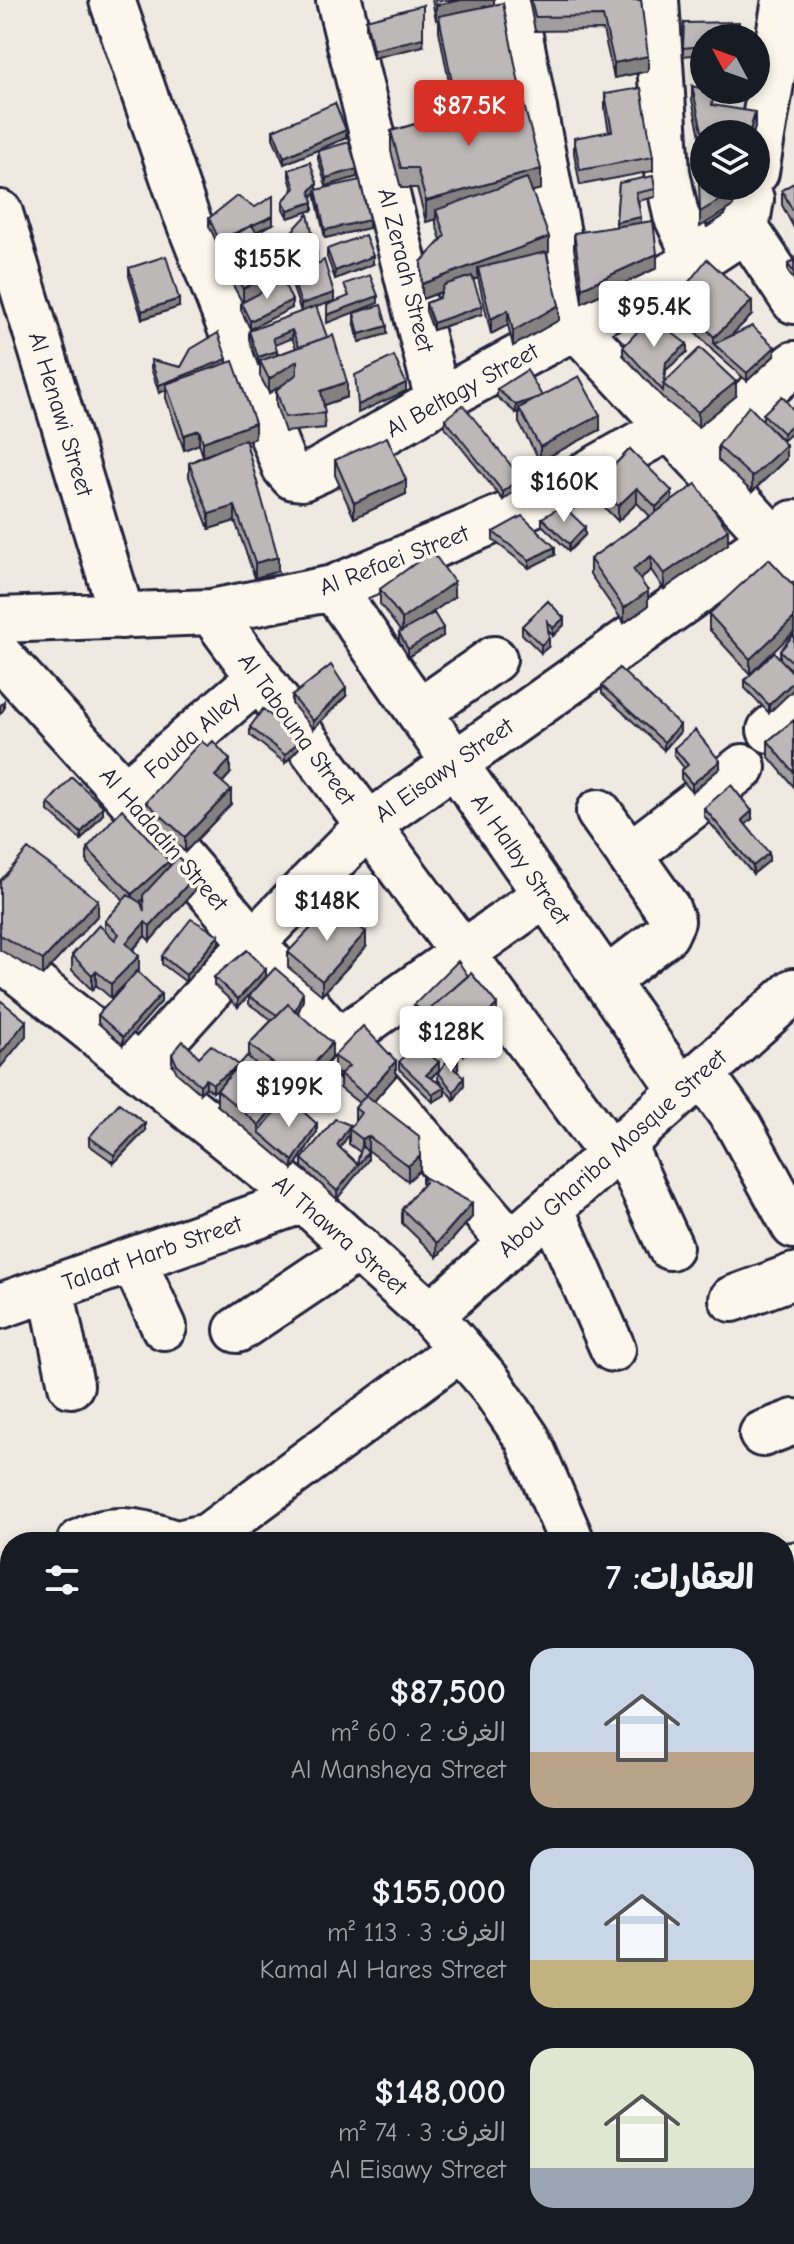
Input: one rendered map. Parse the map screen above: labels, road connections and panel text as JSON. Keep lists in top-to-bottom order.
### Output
{
  "streets": {
    "street": [
      "Al Zeraah Street",
      "Al Beltagy Street",
      "Al Henawi Street",
      "Al Refaei Street",
      "Al Tabouna Street",
      "Fouda Alley",
      "Al Eisawy Street",
      "Al Hadadin Street",
      "Al Halby Street",
      "Abou Ghariba Mosque Street",
      "Al Thawra Street",
      "Talaat Harb Street"
    ]
  },
  "crossings": [
    ["Al Zeraah Street", "Al Beltagy Street"],
    ["Al Henawi Street", "Al Refaei Street"],
    ["Al Refaei Street", "Al Tabouna Street"],
    ["Al Refaei Street", "Al Halby Street"],
    ["Al Tabouna Street", "Fouda Alley"],
    ["Al Tabouna Street", "Al Eisawy Street"],
    ["Al Tabouna Street", "Abou Ghariba Mosque Street"],
    ["Fouda Alley", "Al Hadadin Street"],
    ["Al Eisawy Street", "Al Hadadin Street"],
    ["Al Eisawy Street", "Al Halby Street"],
    ["Al Eisawy Street", "Al Thawra Street"],
    ["Al Hadadin Street", "Abou Ghariba Mosque Street"],
    ["Al Halby Street", "Abou Ghariba Mosque Street"],
    ["Abou Ghariba Mosque Street", "Al Thawra Street"],
    ["Al Thawra Street", "Talaat Harb Street"]
  ],
  "north": "top left",
  "page": {
    "price": [
      "$87.5K",
      "$155K",
      "$95.4K",
      "$160K",
      "$148K",
      "$128K",
      "$199K"
    ],
    "heading": "العقارات: 7",
    "list": [
      {
        "name": "$87,500",
        "note": "الغرف: 2 · 60 m² · Al Mansheya Street"
      },
      {
        "name": "$155,000",
        "note": "الغرف: 3 · 113 m² · Kamal Al Hares Street"
      },
      {
        "name": "$148,000",
        "note": "الغرف: 3 · 74 m² · Al Eisawy Street"
      }
    ]
  }
}
